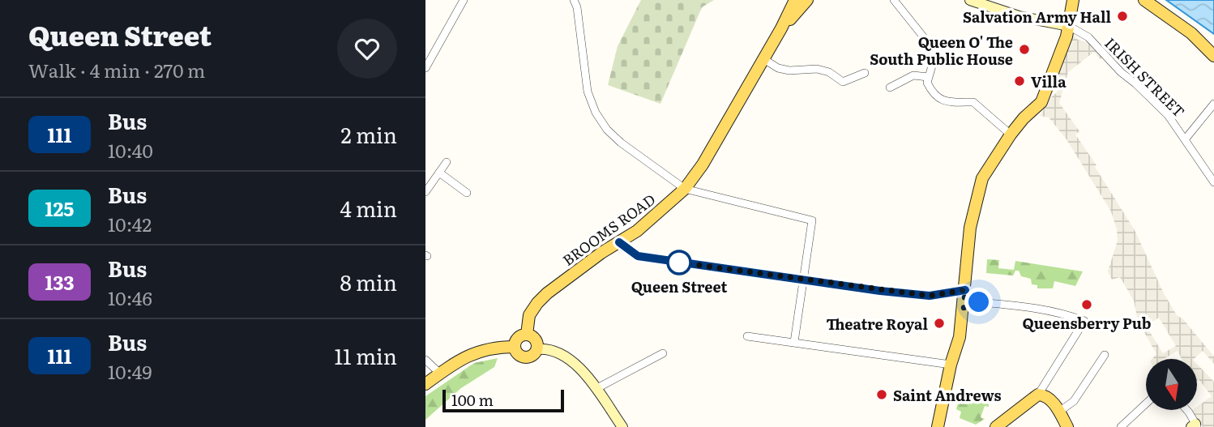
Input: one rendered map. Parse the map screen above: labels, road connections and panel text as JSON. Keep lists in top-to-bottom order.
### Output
{
  "streets": {
    "main road": ["BROOMS ROAD"],
    "street": ["IRISH STREET"]
  },
  "places": [
    "Salvation Army Hall",
    "Queen O' The South Public House",
    "Villa",
    "Queen Street",
    "Queensberry Pub",
    "Theatre Royal",
    "Saint Andrews"
  ],
  "lines": ["bus line 111"],
  "scale_bar": "100 m",
  "north": "bottom",
  "page": {
    "heading": ["Queen Street", "Walk · 4 min · 270 m"],
    "list": [
      {
        "mark": "111",
        "name": "Bus",
        "note": "10:40",
        "value": "2 min"
      },
      {
        "mark": "125",
        "name": "Bus",
        "note": "10:42",
        "value": "4 min"
      },
      {
        "mark": "133",
        "name": "Bus",
        "note": "10:46",
        "value": "8 min"
      },
      {
        "mark": "111",
        "name": "Bus",
        "note": "10:49",
        "value": "11 min"
      }
    ],
    "scale": "100 m"
  }
}
